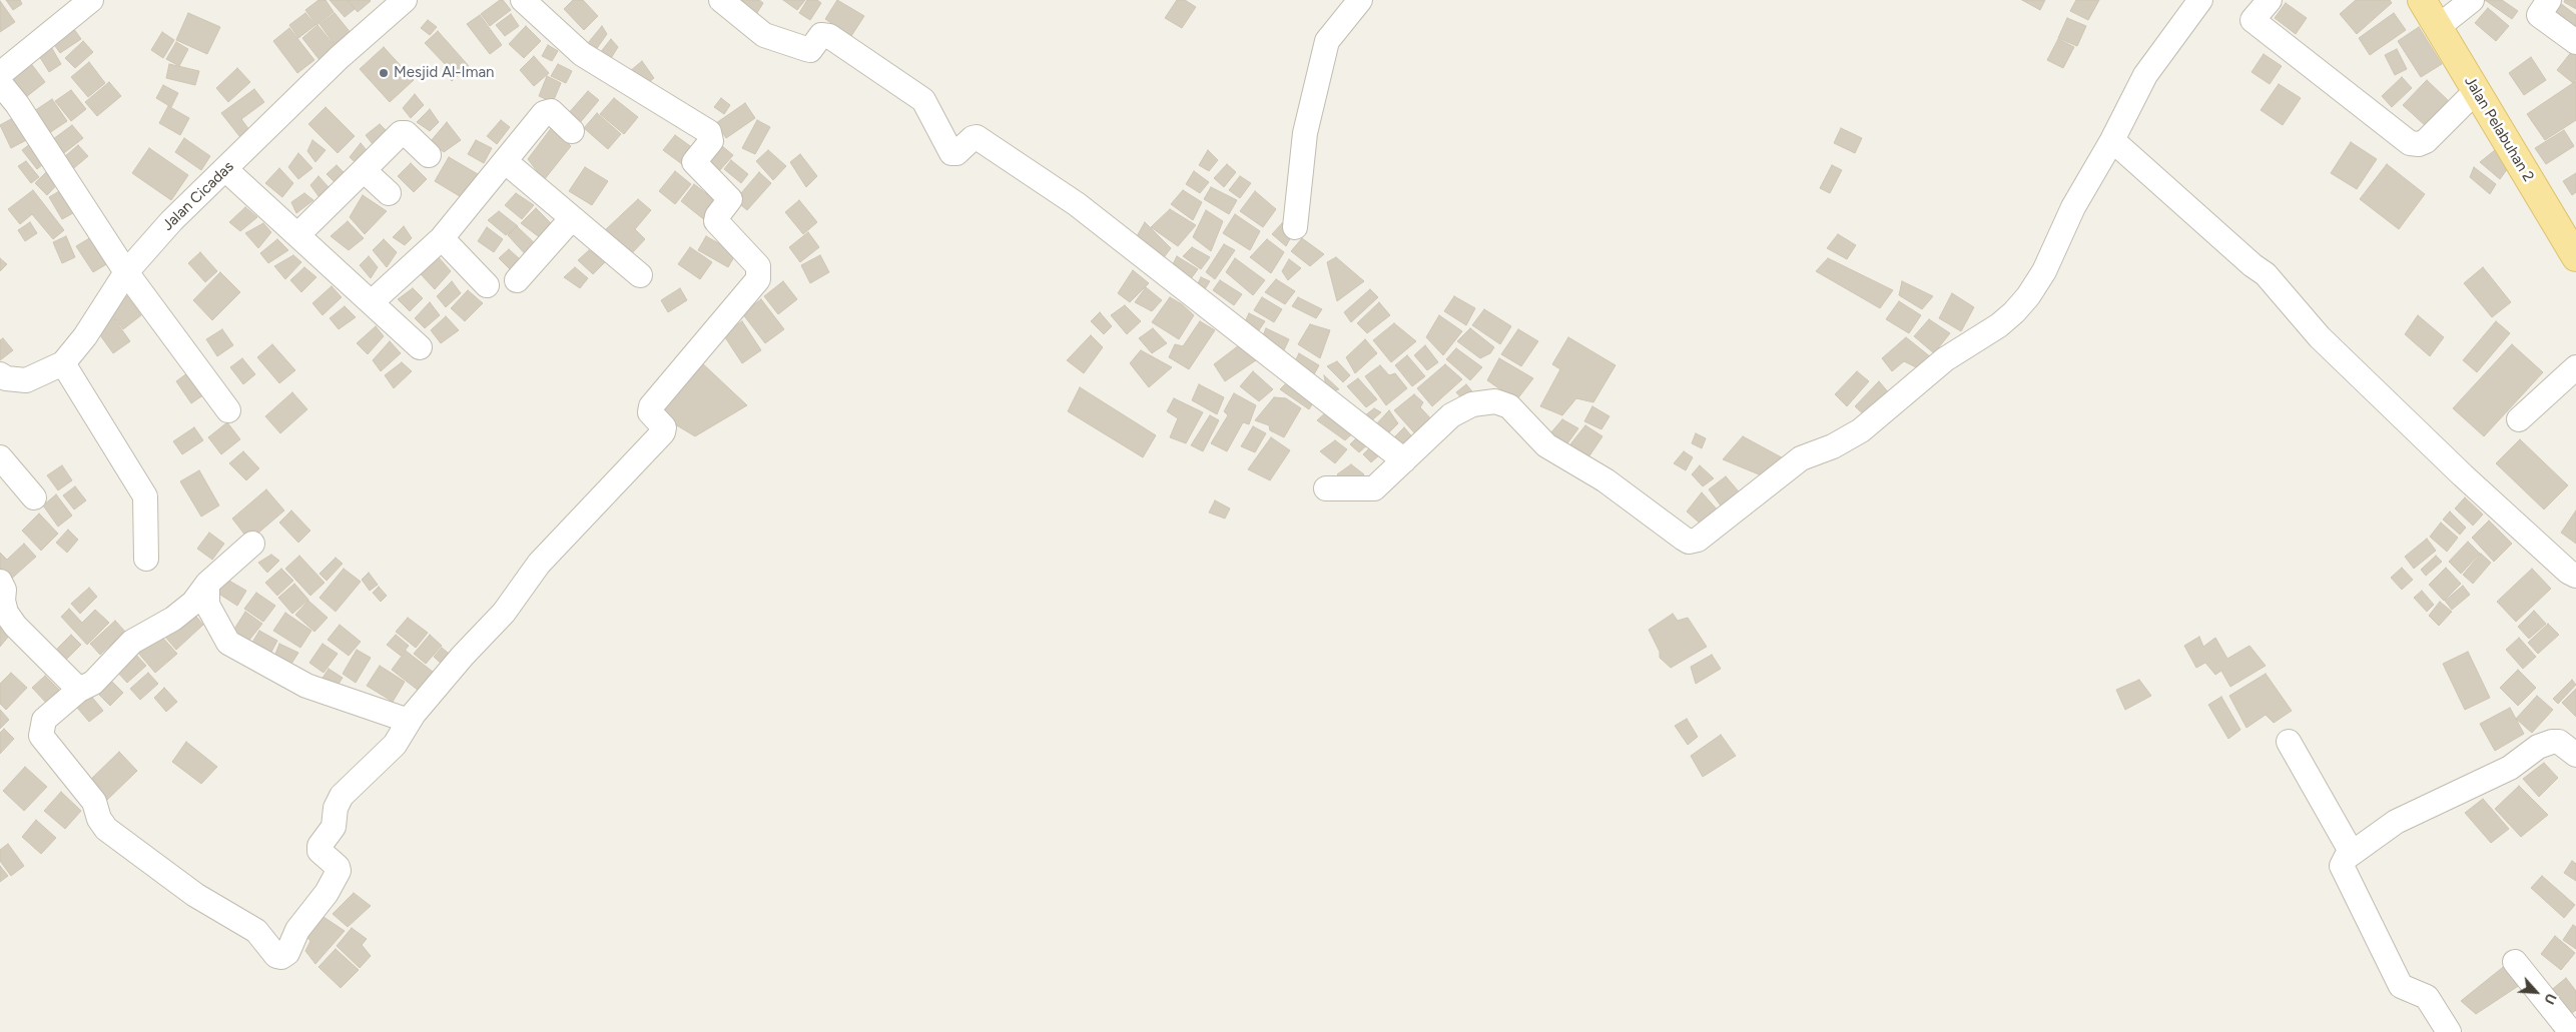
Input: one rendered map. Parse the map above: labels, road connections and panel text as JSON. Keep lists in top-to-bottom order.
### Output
{
  "streets": {
    "main road": ["Jalan Pelabuhan 2"],
    "street": ["Jalan Cicadas"]
  },
  "places": ["Mesjid Al-Iman"],
  "north": "bottom right"
}
